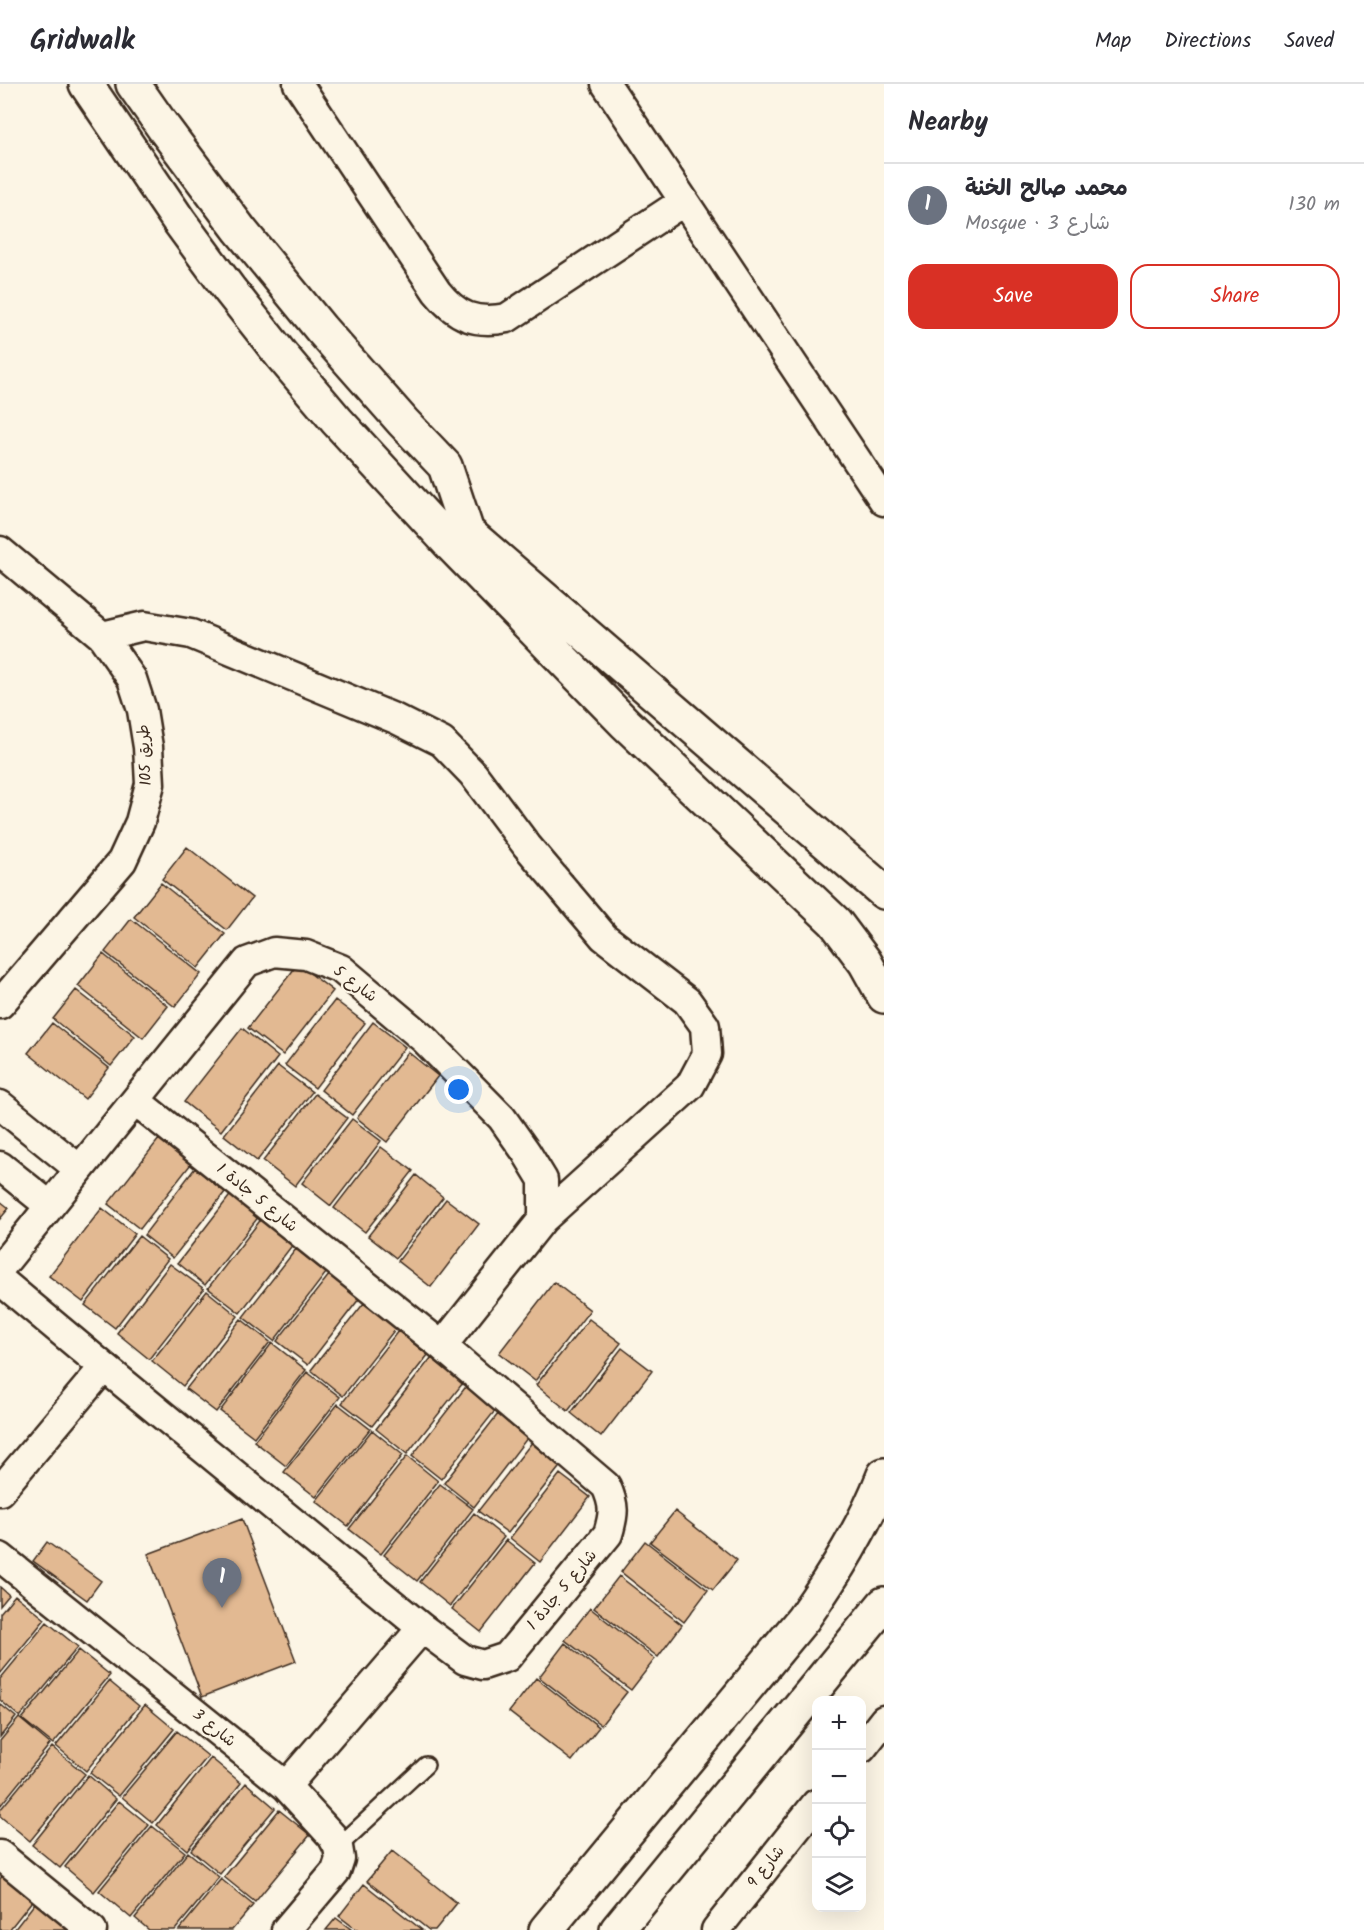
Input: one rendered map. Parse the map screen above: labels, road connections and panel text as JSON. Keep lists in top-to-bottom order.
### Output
{
  "streets": {
    "street": [
      "طريق 105",
      "شارع 5",
      "شارع 5 جادة 1",
      "شارع 3",
      "شارع 9"
    ]
  },
  "crossings": [
    ["شارع 5", "شارع 5 جادة 1"]
  ],
  "page": {
    "header": "Gridwalk",
    "nav": ["Map", "Directions", "Saved"],
    "heading": "Nearby",
    "list": [
      {
        "mark": "1",
        "name": "محمد صالح الخنة",
        "note": "Mosque · شارع 3",
        "value": "130 m"
      }
    ],
    "buttons": ["Save", "Share"],
    "pins": "1",
    "map_buttons": ["+", "−"]
  }
}
